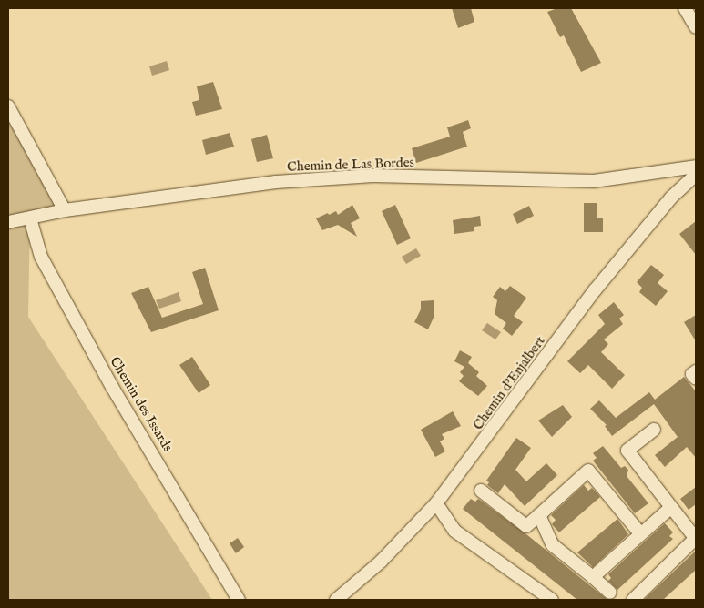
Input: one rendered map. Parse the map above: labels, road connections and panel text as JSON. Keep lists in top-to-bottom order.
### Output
{
  "streets": {
    "street": ["Chemin de Las Bordes", "Chemin d'Enjalbert", "Chemin des Issards"]
  },
  "crossings": [
    ["Chemin de Las Bordes", "Chemin des Issards"]
  ]
}
